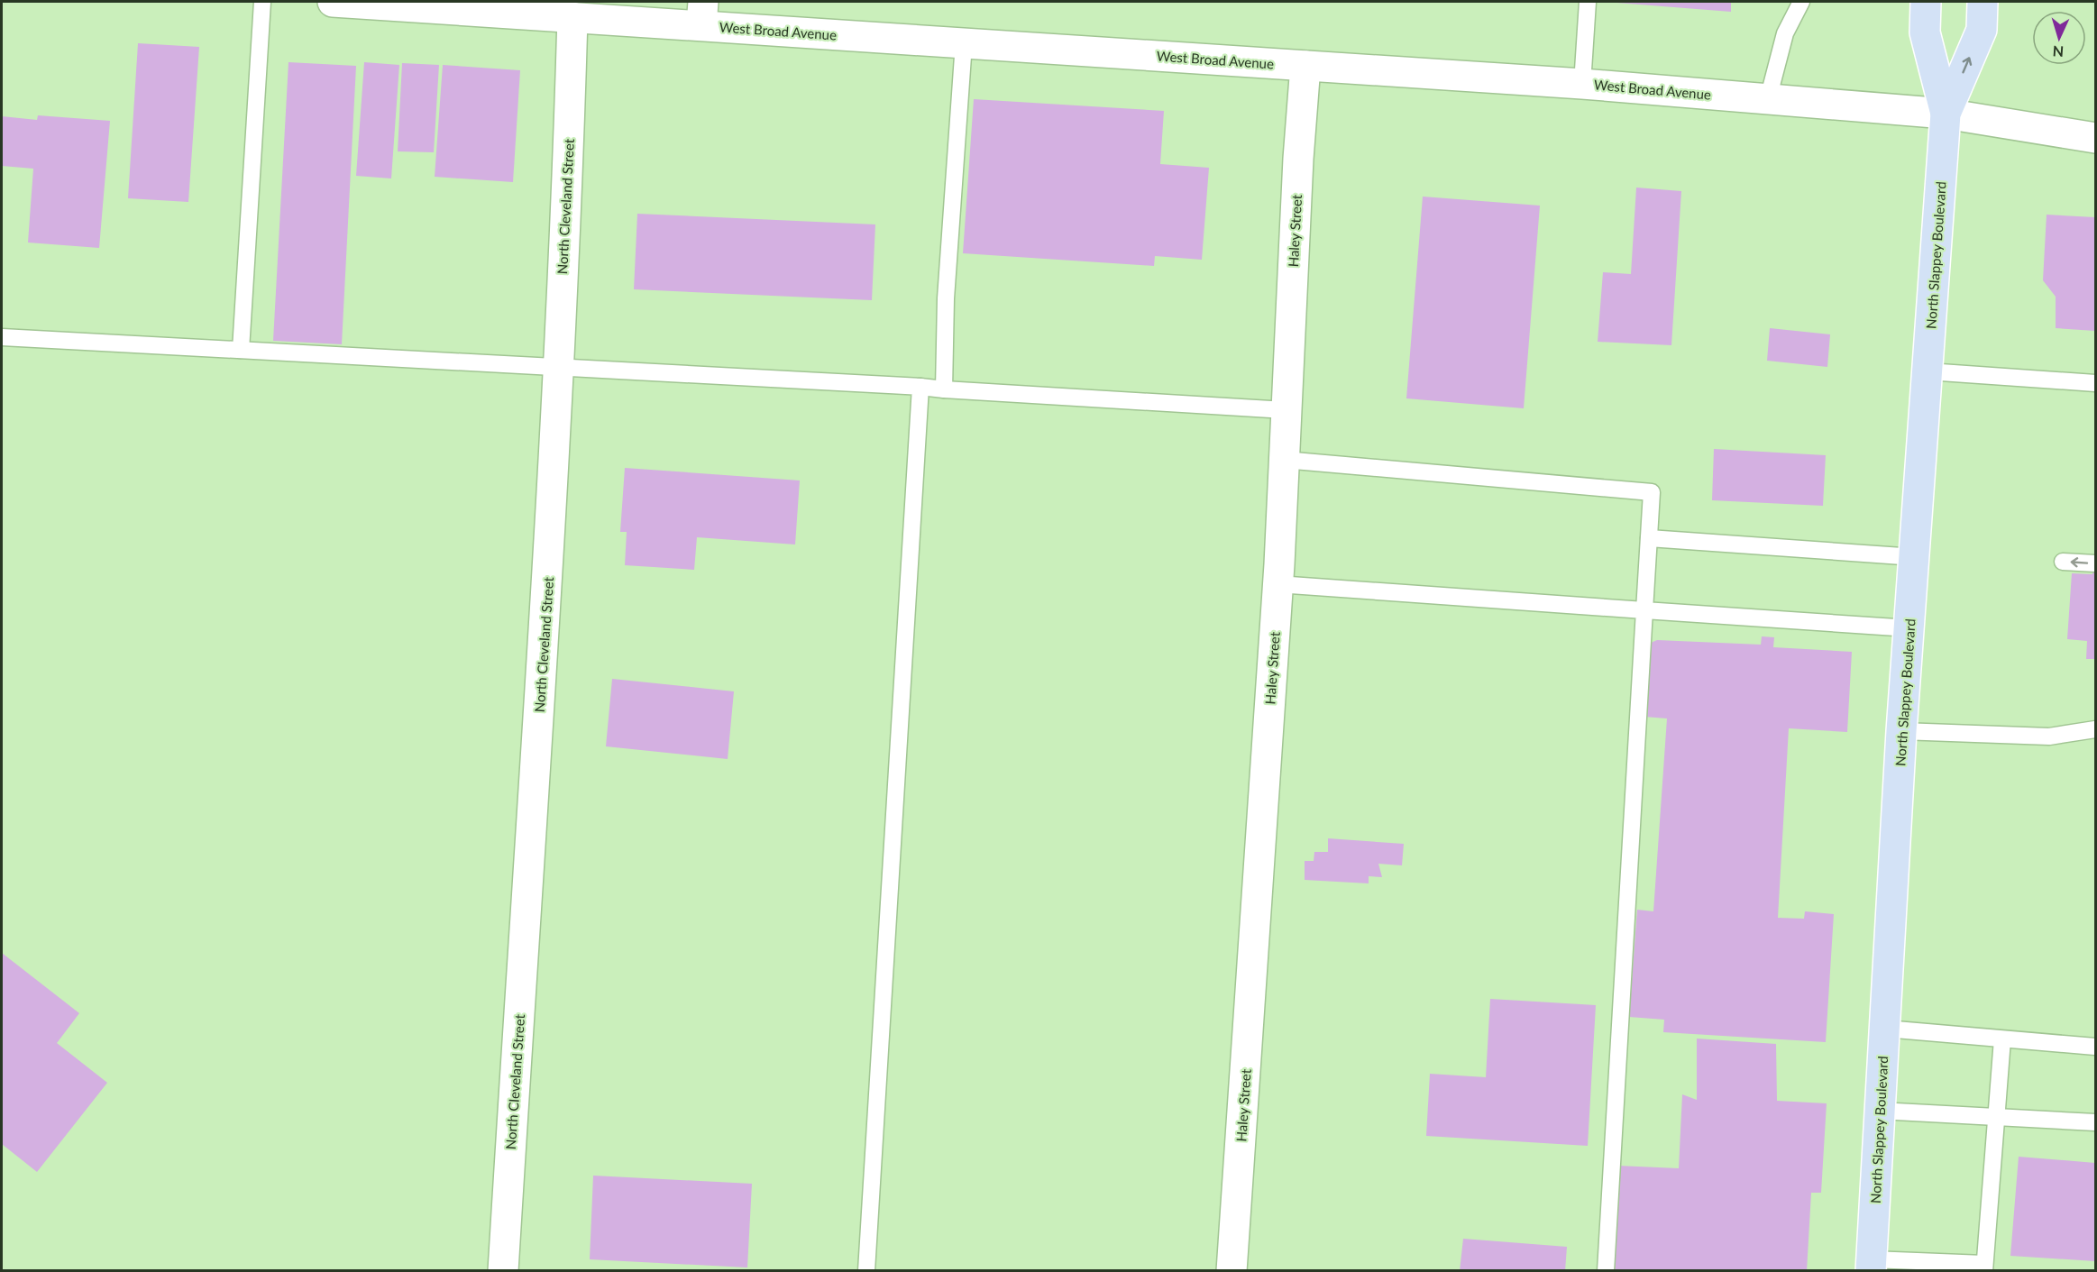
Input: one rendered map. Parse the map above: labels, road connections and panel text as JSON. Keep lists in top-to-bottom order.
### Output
{
  "streets": {
    "main road": ["North Slappey Boulevard"],
    "street": ["West Broad Avenue", "North Cleveland Street", "Haley Street"]
  },
  "crossings": [
    ["West Broad Avenue", "North Cleveland Street"],
    ["West Broad Avenue", "Haley Street"],
    ["West Broad Avenue", "North Slappey Boulevard"]
  ],
  "north": "bottom"
}
